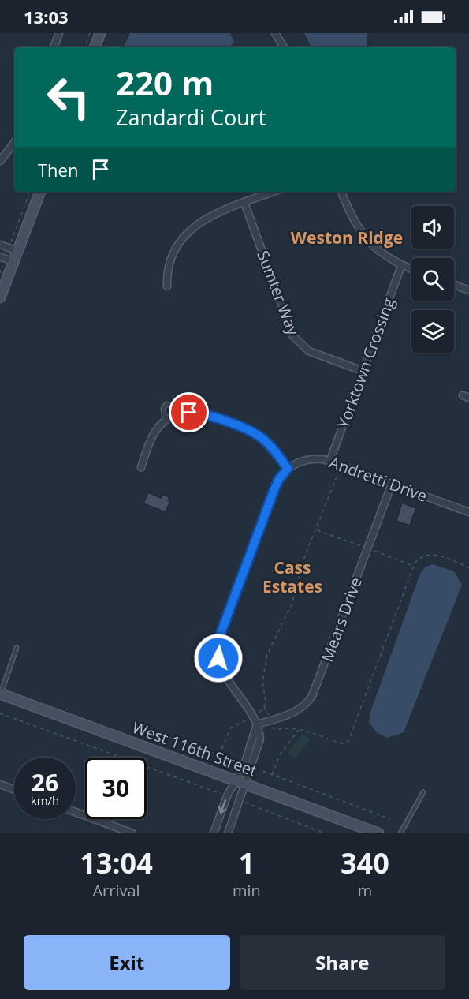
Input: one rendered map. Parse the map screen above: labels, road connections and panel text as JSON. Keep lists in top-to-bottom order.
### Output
{
  "streets": {
    "main road": ["West 116th Street"],
    "street": [
      "Sumter Way",
      "Yorktown Crossing",
      "Andretti Drive",
      "Mears Drive"
    ]
  },
  "crossings": [
    ["Sumter Way", "Yorktown Crossing"],
    ["Yorktown Crossing", "Andretti Drive"],
    ["Andretti Drive", "Mears Drive"]
  ],
  "districts": ["Weston Ridge", "Cass Estates"],
  "page": {
    "status": "13:03",
    "turn": ["220 m", "Zandardi Court"],
    "then": "Then",
    "speed": "26 km/h",
    "limit": "30",
    "eta": [
      "13:04",
      "Arrival",
      "1",
      "min",
      "340",
      "m"
    ],
    "buttons": ["Exit", "Share"]
  }
}
